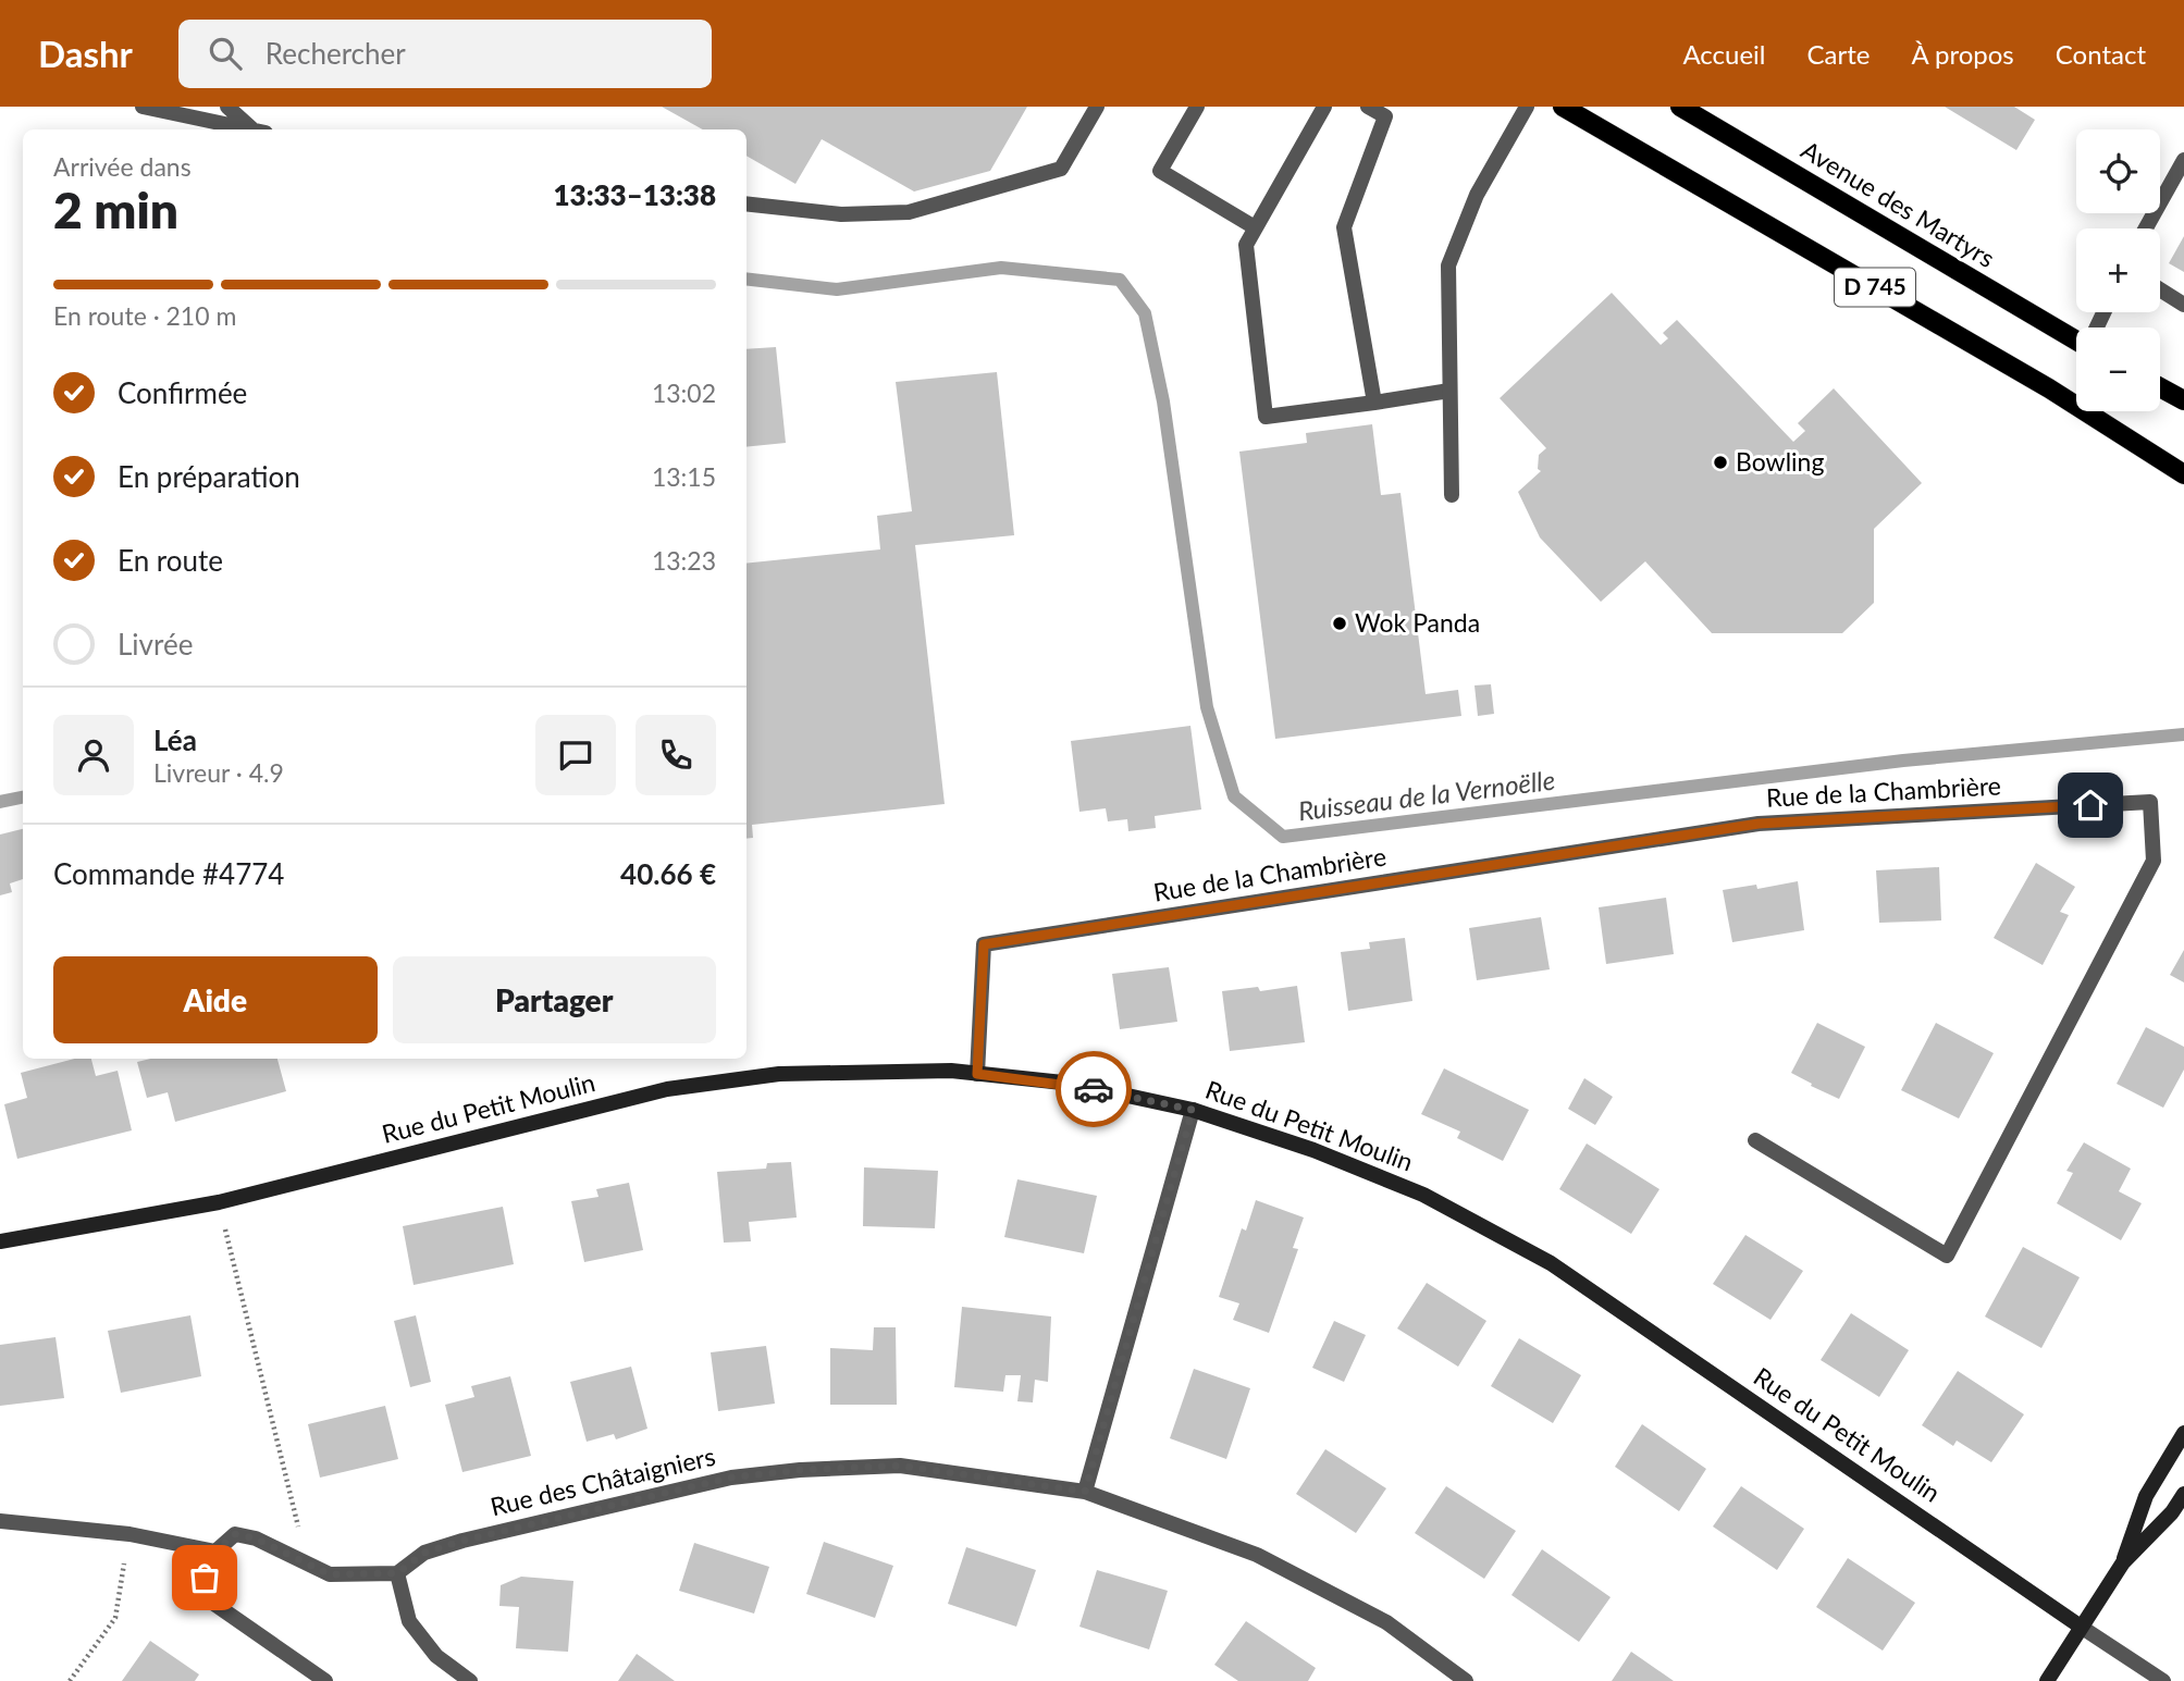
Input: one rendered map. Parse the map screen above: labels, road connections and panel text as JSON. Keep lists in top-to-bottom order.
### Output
{
  "streets": {
    "main road": ["Avenue des Martyrs", "D 745"],
    "street": ["Rue de la Chambrière", "Rue du Petit Moulin", "Rue des Châtaigniers"]
  },
  "crossings": [
    ["Rue de la Chambrière", "Rue du Petit Moulin"]
  ],
  "water": ["Ruisseau de la Vernoëlle"],
  "places": ["Bowling", "Wok Panda"],
  "page": {
    "header": "Dashr",
    "search": "Rechercher",
    "nav": [
      "Accueil",
      "Carte",
      "À propos",
      "Contact"
    ],
    "map_buttons": ["+", "−"],
    "heading": ["2 min", "Arrivée dans", "13:33–13:38"],
    "panel": [
      "Léa",
      "Livreur · 4.9",
      "Commande #4774",
      "40.66 €"
    ],
    "bar": "En route · 210 m",
    "list": [
      ["Confirmée", "13:02"],
      ["En préparation", "13:15"],
      ["En route", "13:23"],
      "Livrée"
    ],
    "buttons": ["Aide", "Partager"]
  }
}
